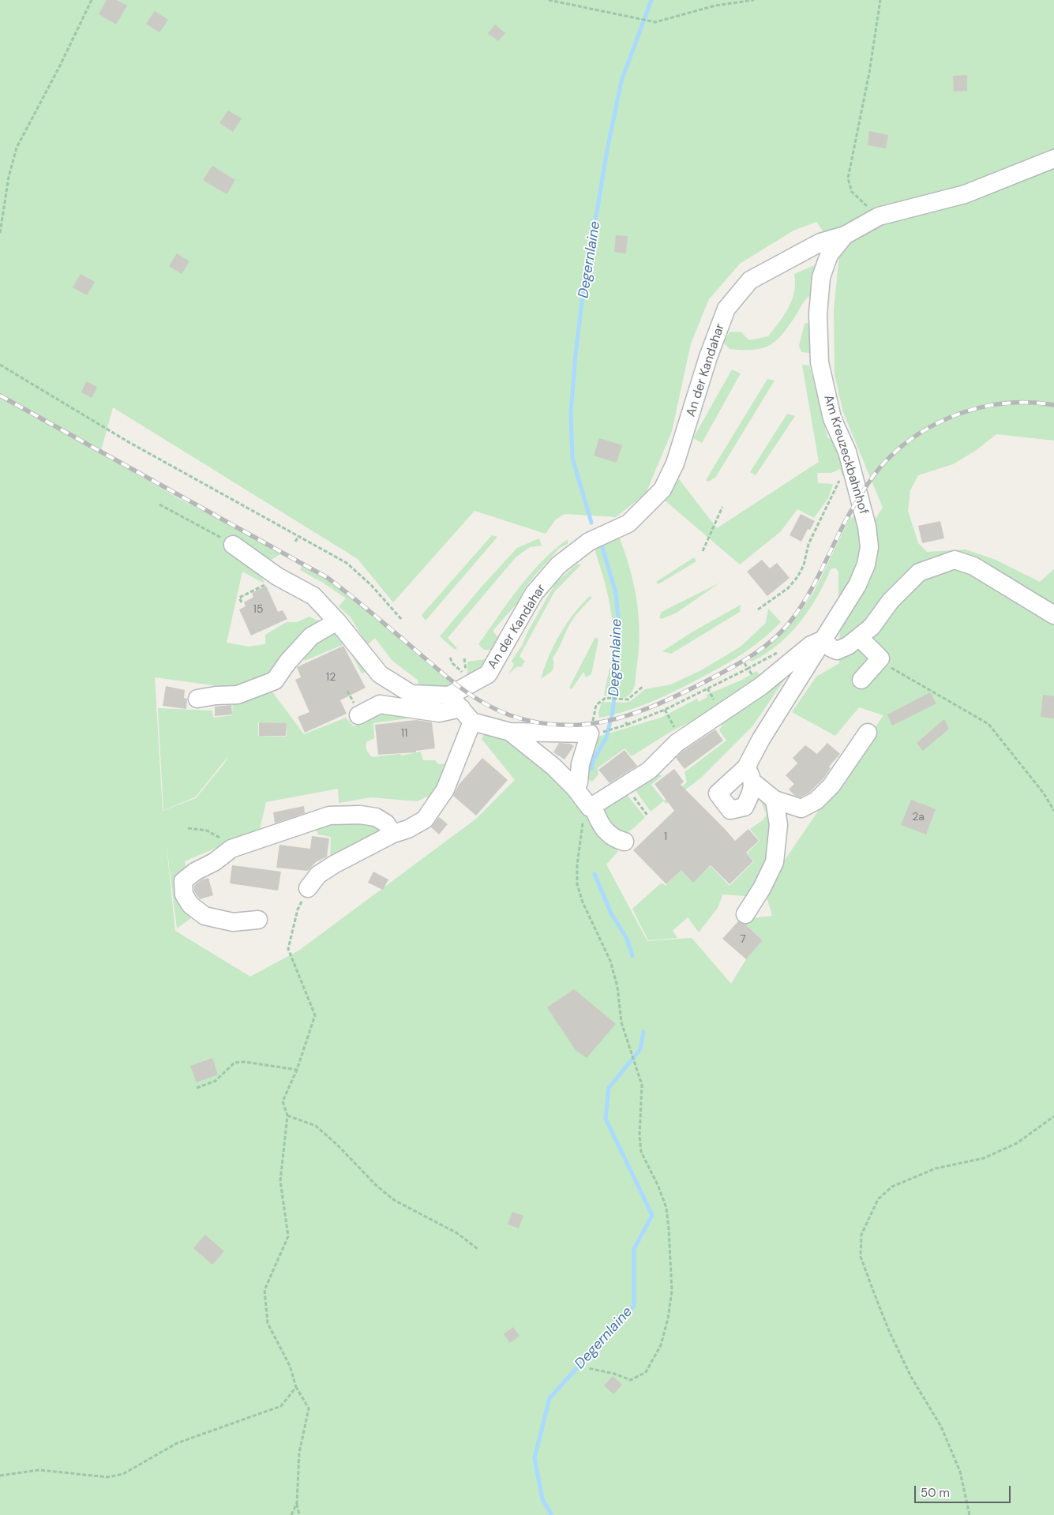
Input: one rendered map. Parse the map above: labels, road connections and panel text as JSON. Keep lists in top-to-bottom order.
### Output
{
  "streets": {
    "street": ["An der Kandahar", "Am Kreuzeckbahnhof"]
  },
  "crossings": [
    ["An der Kandahar", "Am Kreuzeckbahnhof"]
  ],
  "water": ["Degernlaine"],
  "house_numbers": [
    "15",
    "12",
    "11",
    "2a",
    "1",
    "7"
  ],
  "scale_bar": "50 m"
}
